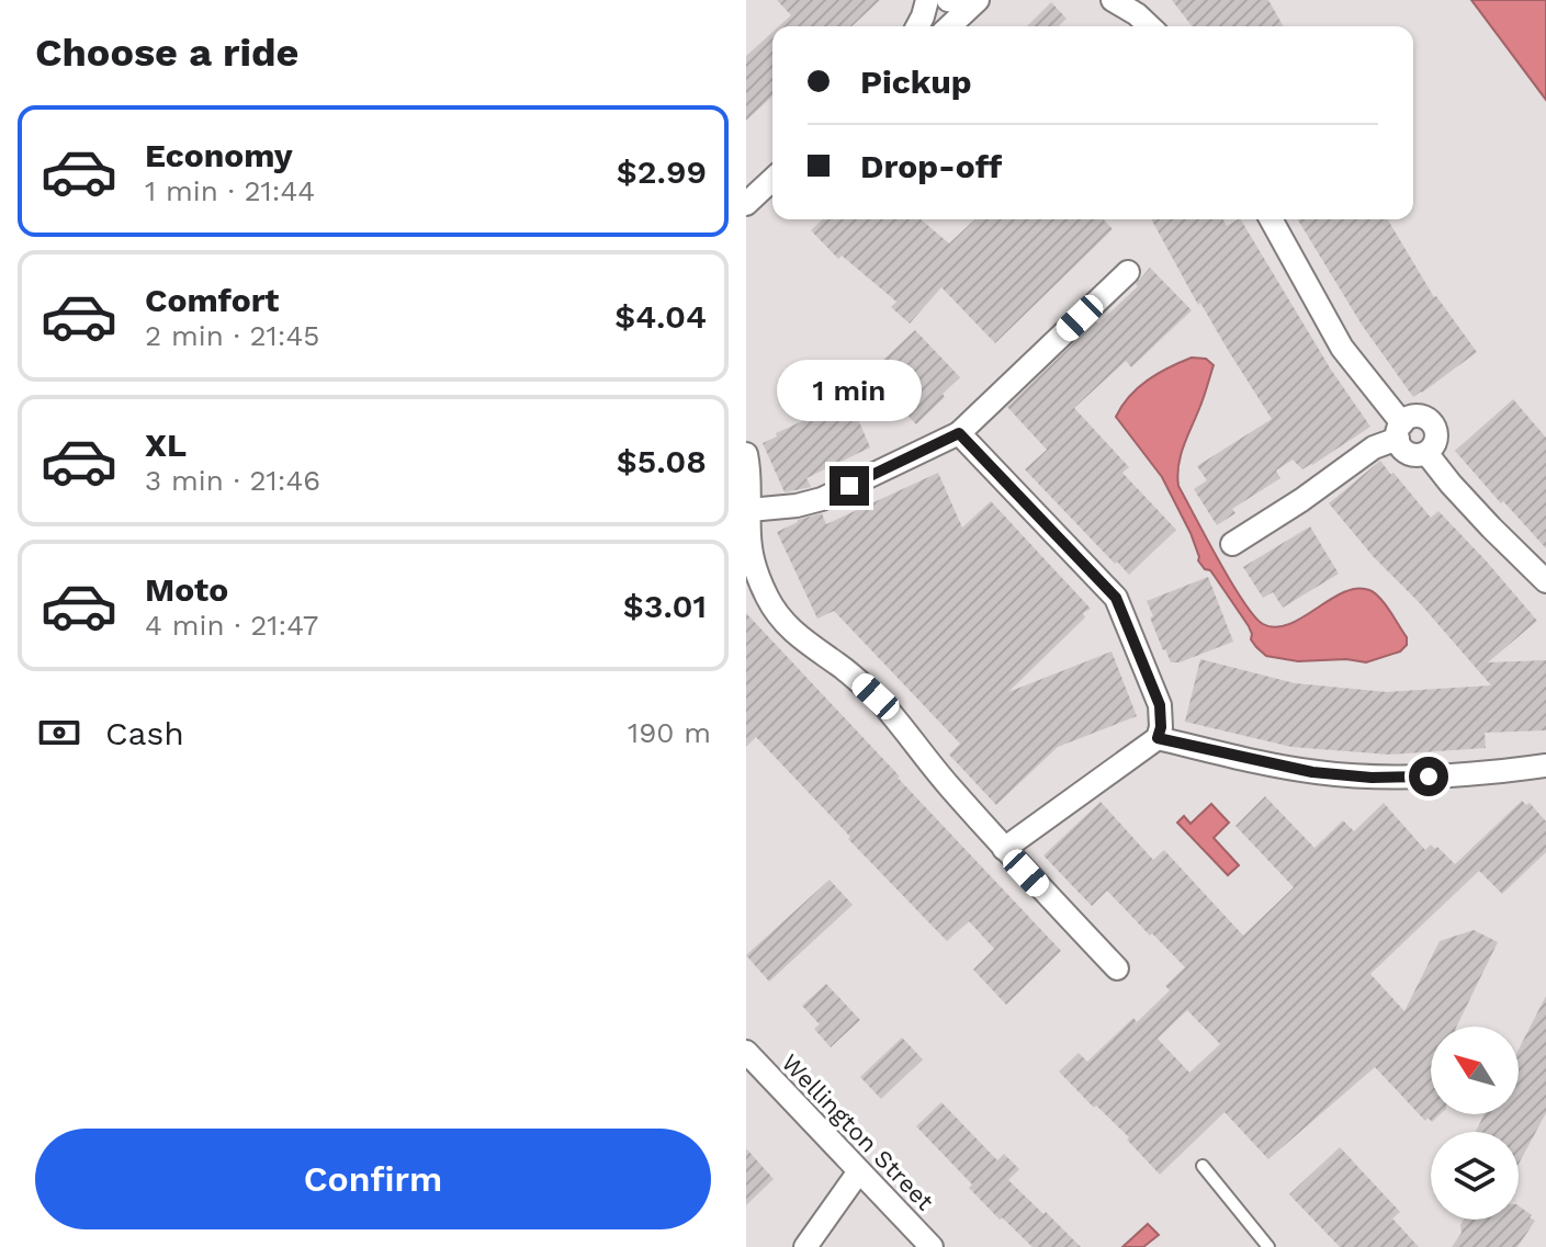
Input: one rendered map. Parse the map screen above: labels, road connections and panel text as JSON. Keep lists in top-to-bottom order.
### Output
{
  "streets": {
    "street": ["Wellington Street"]
  },
  "north": "top left",
  "page": {
    "heading": "Choose a ride",
    "banner": ["Pickup", "Drop-off"],
    "list": [
      {
        "name": "Economy",
        "note": "1 min · 21:44",
        "value": "$2.99"
      },
      {
        "name": "Comfort",
        "note": "2 min · 21:45",
        "value": "$4.04"
      },
      {
        "name": "XL",
        "note": "3 min · 21:46",
        "value": "$5.08"
      },
      {
        "name": "Moto",
        "note": "4 min · 21:47",
        "value": "$3.01"
      }
    ],
    "bubble": "1 min",
    "pay": ["Cash", "190 m"],
    "buttons": "Confirm"
  }
}
